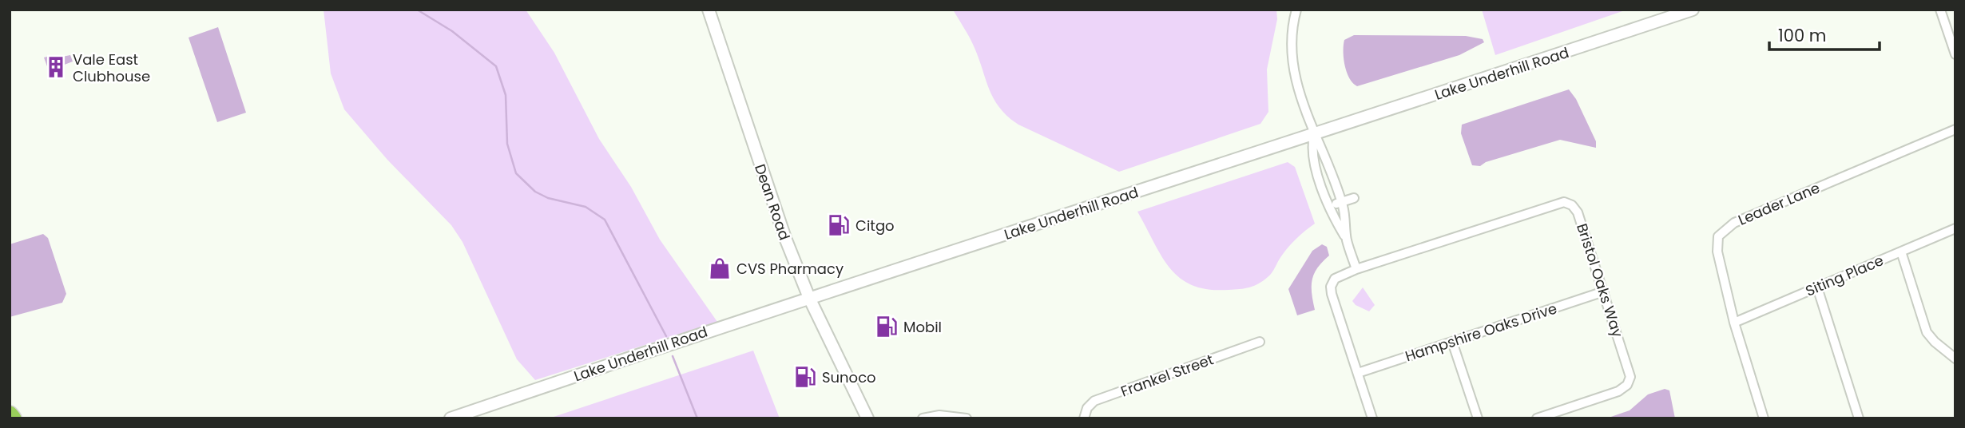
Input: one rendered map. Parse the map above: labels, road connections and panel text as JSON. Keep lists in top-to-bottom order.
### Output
{
  "streets": {
    "street": [
      "Lake Underhill Road",
      "Dean Road",
      "Leader Lane",
      "Siting Place",
      "Bristol Oaks Way",
      "Hampshire Oaks Drive",
      "Frankel Street"
    ]
  },
  "crossings": [
    ["Lake Underhill Road", "Dean Road"],
    ["Leader Lane", "Siting Place"],
    ["Bristol Oaks Way", "Hampshire Oaks Drive"]
  ],
  "places": {
    "building": ["Vale East Clubhouse"],
    "fuel station": ["Citgo", "Mobil", "Sunoco"],
    "shop": ["CVS Pharmacy"]
  },
  "scale_bar": "100 m"
}
